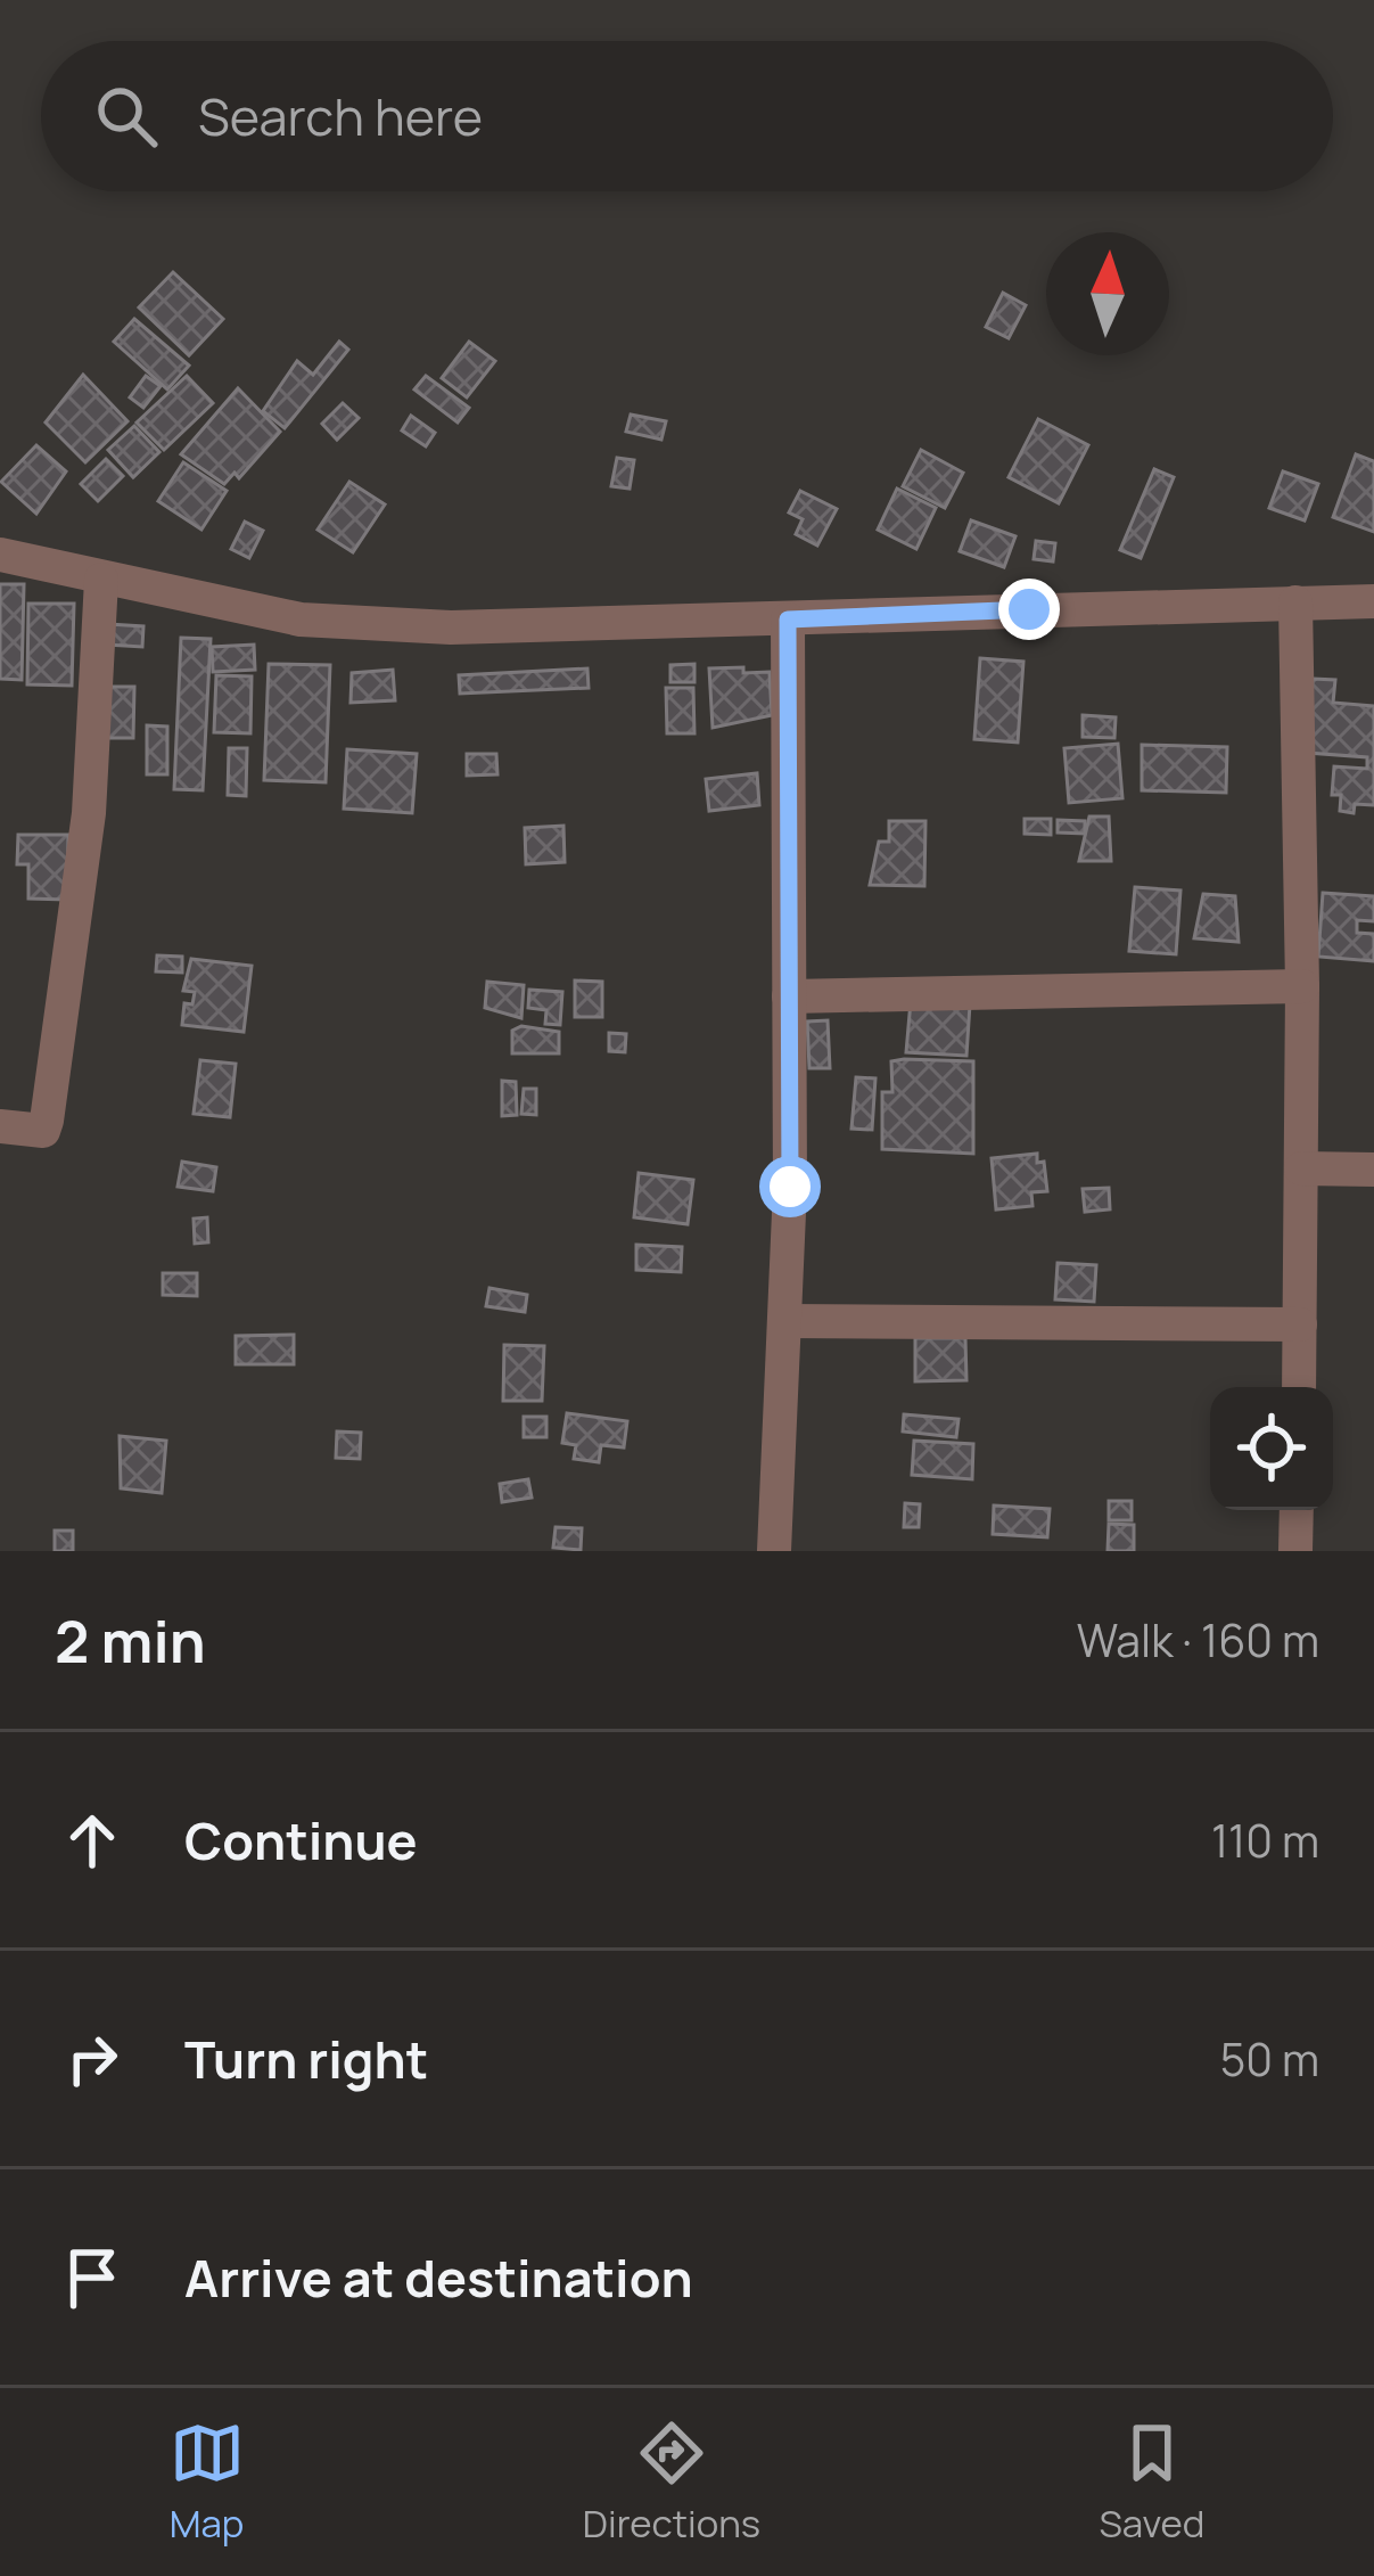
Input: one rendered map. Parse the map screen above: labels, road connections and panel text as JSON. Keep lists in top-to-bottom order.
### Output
{
  "north": "top",
  "page": {
    "search": "Search here",
    "heading": ["2 min", "Walk · 160 m"],
    "list": [
      ["Continue", "110 m"],
      ["Turn right", "50 m"],
      "Arrive at destination"
    ],
    "nav": ["Map", "Directions", "Saved"]
  }
}
